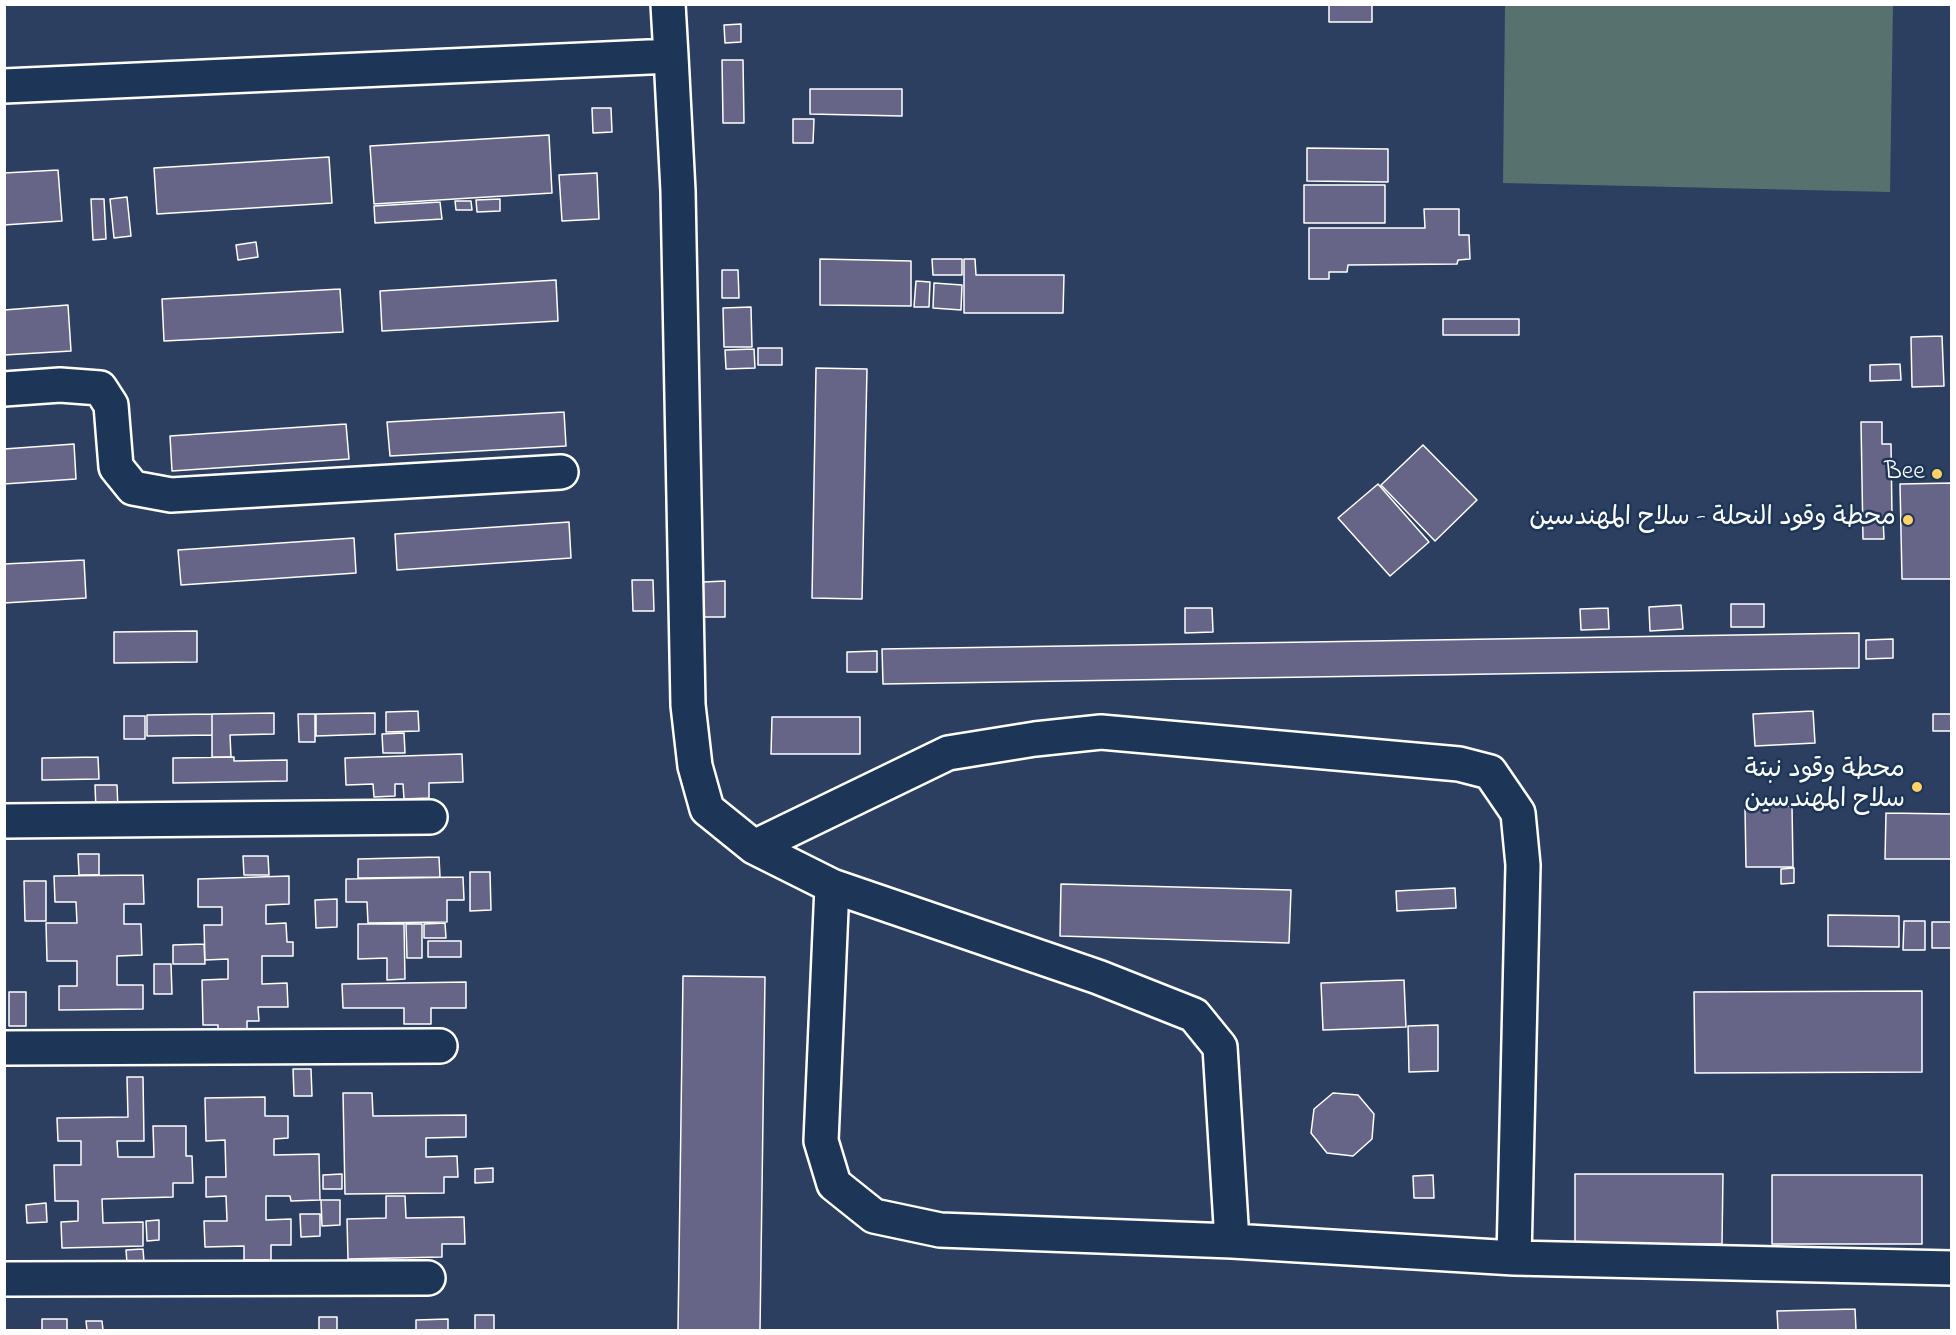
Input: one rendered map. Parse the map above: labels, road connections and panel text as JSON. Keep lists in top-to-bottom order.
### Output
{
  "places": ["Bee", "محطة وقود النحلة - سلاح المهندسين", "محطة وقود نبتة سلاح المهندسين"]
}
